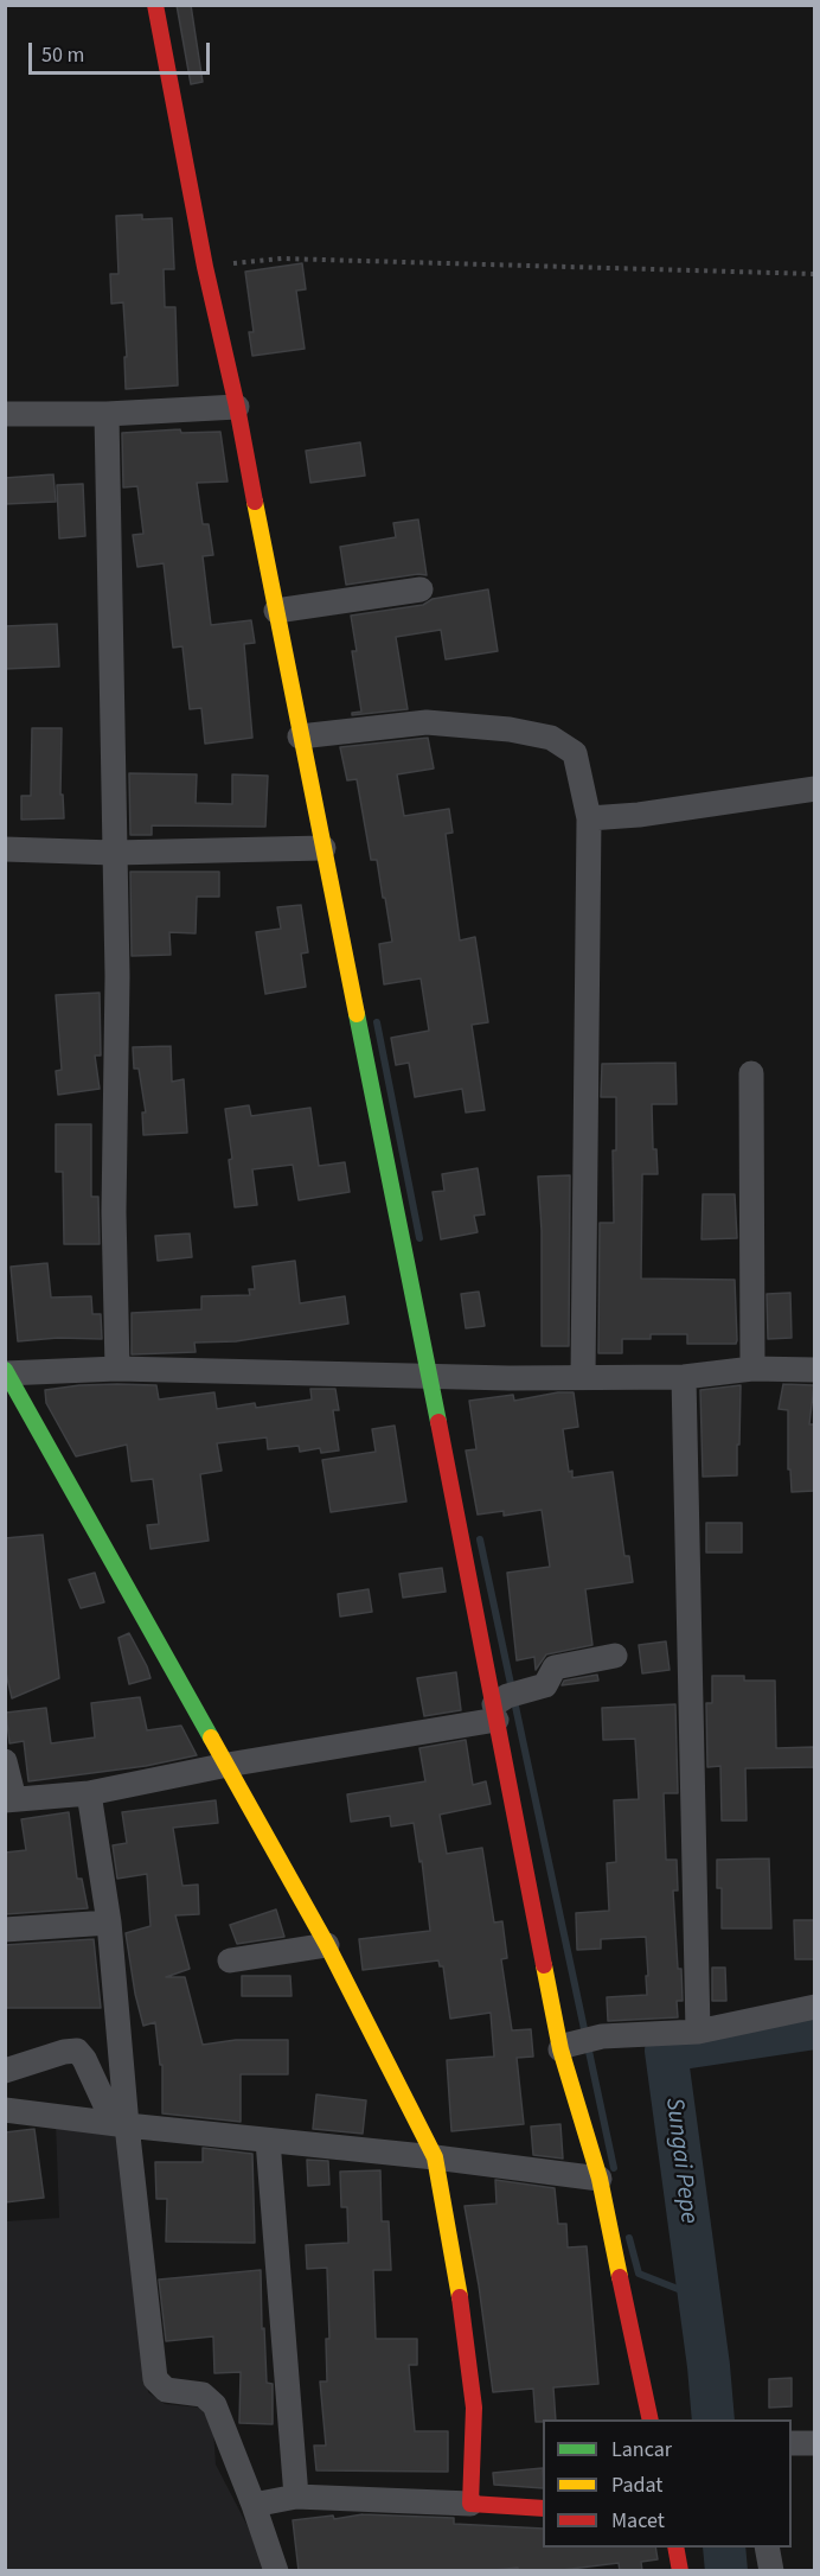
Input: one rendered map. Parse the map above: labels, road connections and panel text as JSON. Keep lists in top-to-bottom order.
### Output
{
  "water": ["Sungai Pepe"],
  "legend": ["Lancar", "Padat", "Macet"],
  "scale_bar": "50 m"
}
